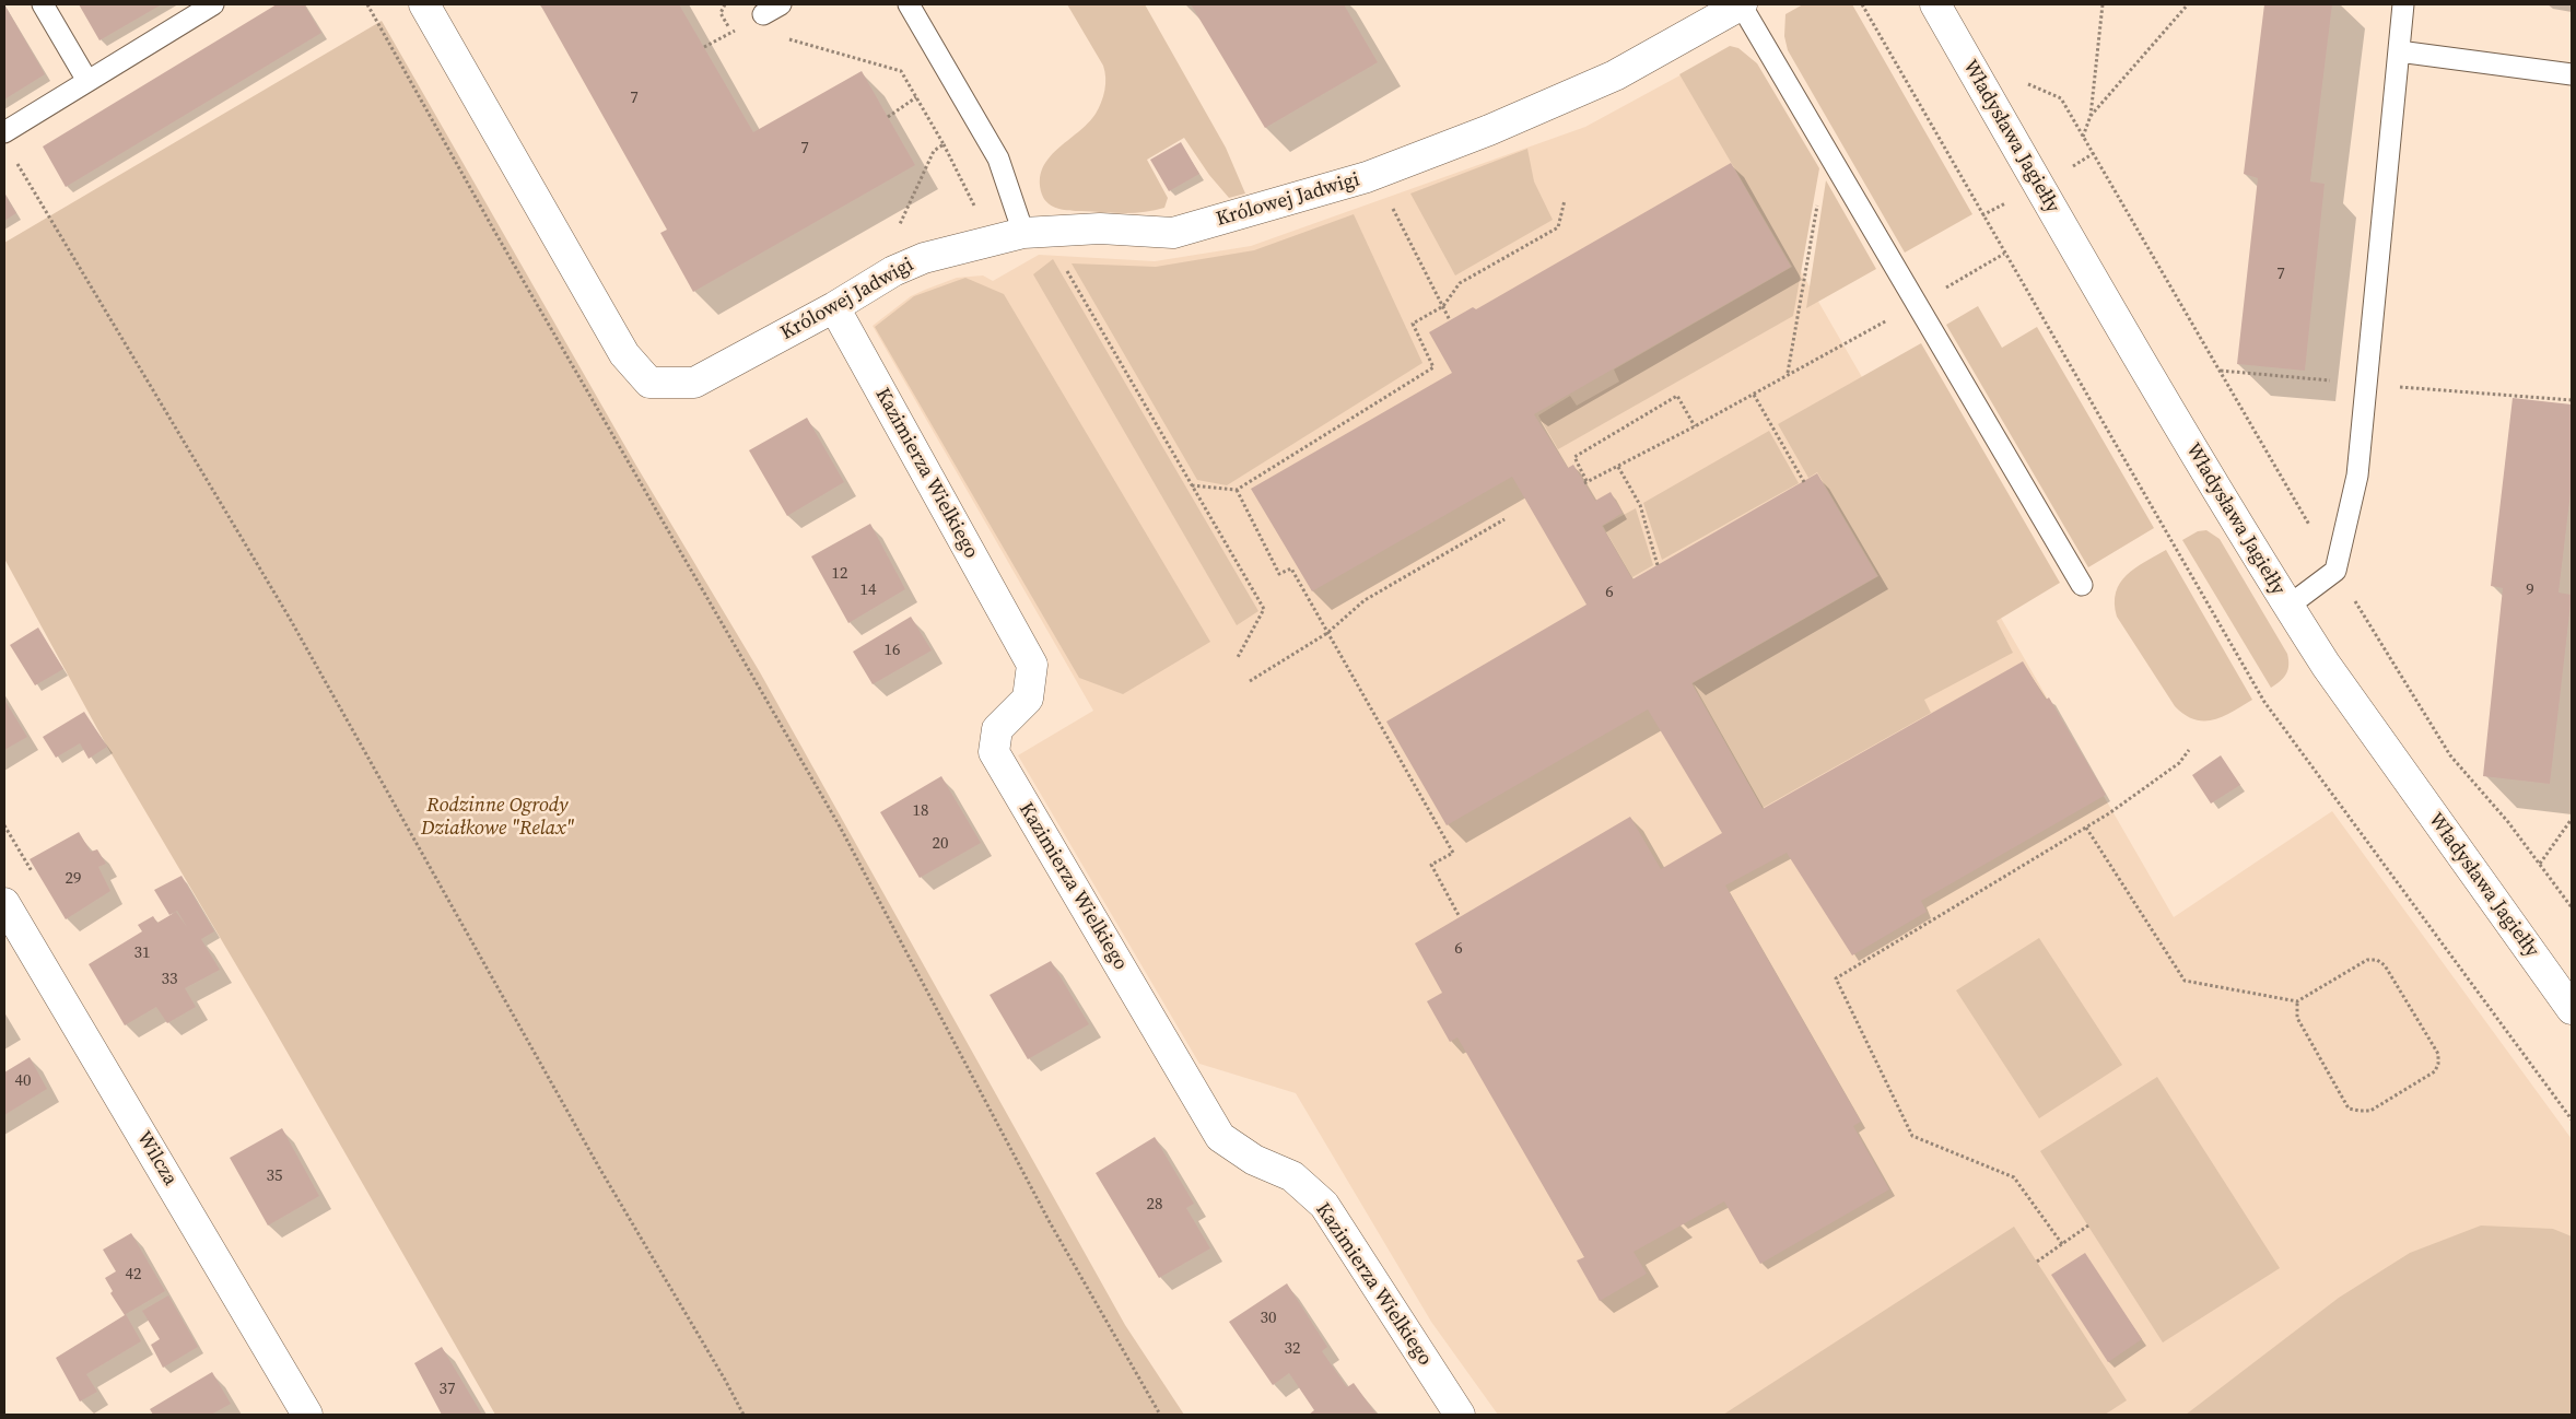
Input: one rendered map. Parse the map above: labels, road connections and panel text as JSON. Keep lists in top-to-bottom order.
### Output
{
  "streets": {
    "street": [
      "Władysława Jagiełły",
      "Królowej Jadwigi",
      "Kazimierza Wielkiego",
      "Wilcza"
    ]
  },
  "crossings": [
    ["Królowej Jadwigi", "Kazimierza Wielkiego"]
  ],
  "parks": ["Rodzinne Ogrody Działkowe \"Relax\""],
  "house_numbers": [
    "7",
    "7",
    "7",
    "12",
    "14",
    "9",
    "6",
    "16",
    "18",
    "20",
    "29",
    "6",
    "31",
    "33",
    "40",
    "35",
    "28",
    "42",
    "30",
    "32",
    "37"
  ]
}
